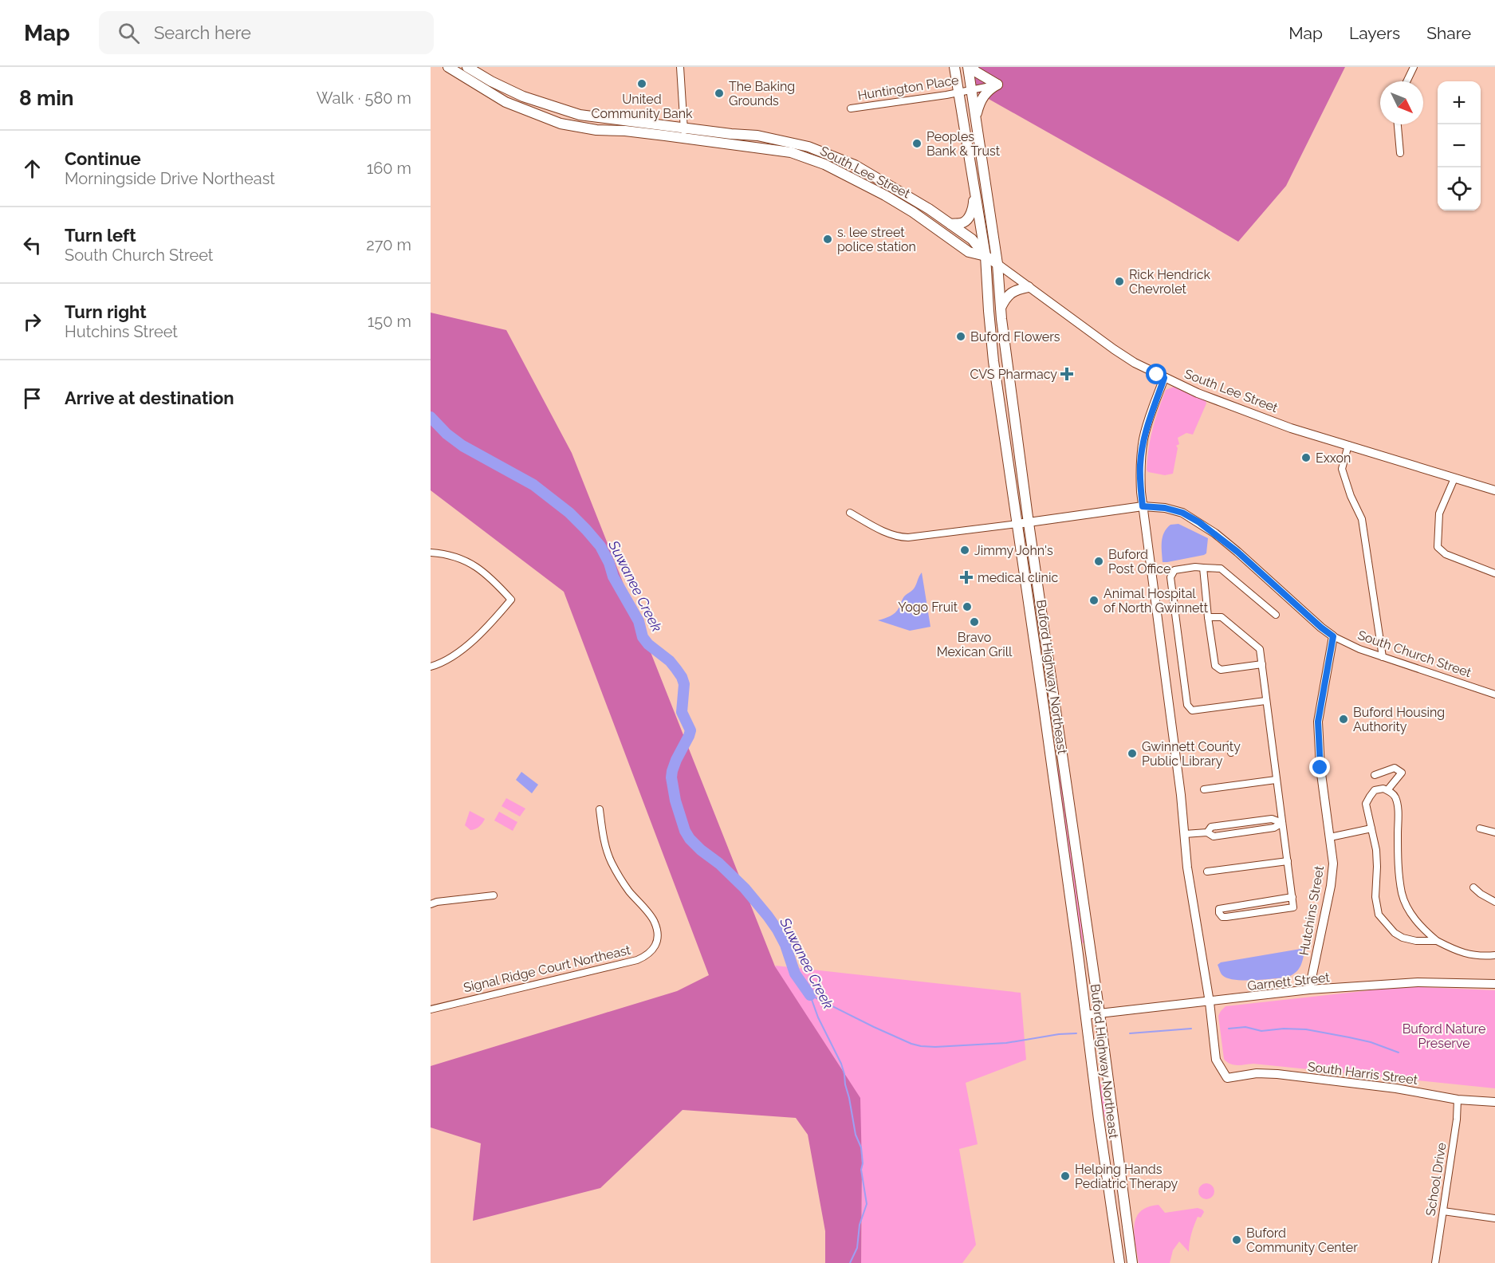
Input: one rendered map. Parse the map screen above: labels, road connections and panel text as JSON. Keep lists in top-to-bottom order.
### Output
{
  "streets": {
    "main road": ["South Lee Street", "Buford Highway Northeast"],
    "street": [
      "Huntington Place",
      "South Church Street",
      "Hutchins Street",
      "Signal Ridge Court Northeast",
      "Garnett Street",
      "South Harris Street",
      "School Drive"
    ]
  },
  "crossings": [
    ["Huntington Place", "Buford Highway Northeast"],
    ["South Lee Street", "Buford Highway Northeast"],
    ["South Church Street", "Buford Highway Northeast"],
    ["South Church Street", "Hutchins Street"],
    ["Buford Highway Northeast", "Garnett Street"],
    ["Hutchins Street", "Garnett Street"],
    ["Garnett Street", "South Harris Street"],
    ["South Harris Street", "School Drive"]
  ],
  "water": ["Suwanee Creek"],
  "parks": ["Buford Nature Preserve"],
  "places": {
    "other": [
      "United Community Bank",
      "The Baking Grounds",
      "Peoples Bank & Trust",
      "s. lee street police station",
      "Rick Hendrick Chevrolet",
      "Buford Flowers",
      "Exxon",
      "Jimmy John's",
      "Buford Post Office",
      "Animal Hospital of North Gwinnett",
      "Yogo Fruit",
      "Bravo Mexican Grill",
      "Buford Housing Authority",
      "Gwinnett County Public Library",
      "Helping Hands Pediatric Therapy",
      "Buford Community Center"
    ],
    "health": ["CVS Pharmacy", "medical clinic"]
  },
  "north": "bottom right",
  "page": {
    "header": "Map",
    "search": "Search here",
    "nav": ["Map", "Layers", "Share"],
    "heading": ["8 min", "Walk · 580 m"],
    "map_buttons": ["+", "−"],
    "list": [
      ["Continue", "Morningside Drive Northeast", "160 m"],
      ["Turn left", "South Church Street", "270 m"],
      ["Turn right", "Hutchins Street", "150 m"],
      "Arrive at destination"
    ]
  }
}
